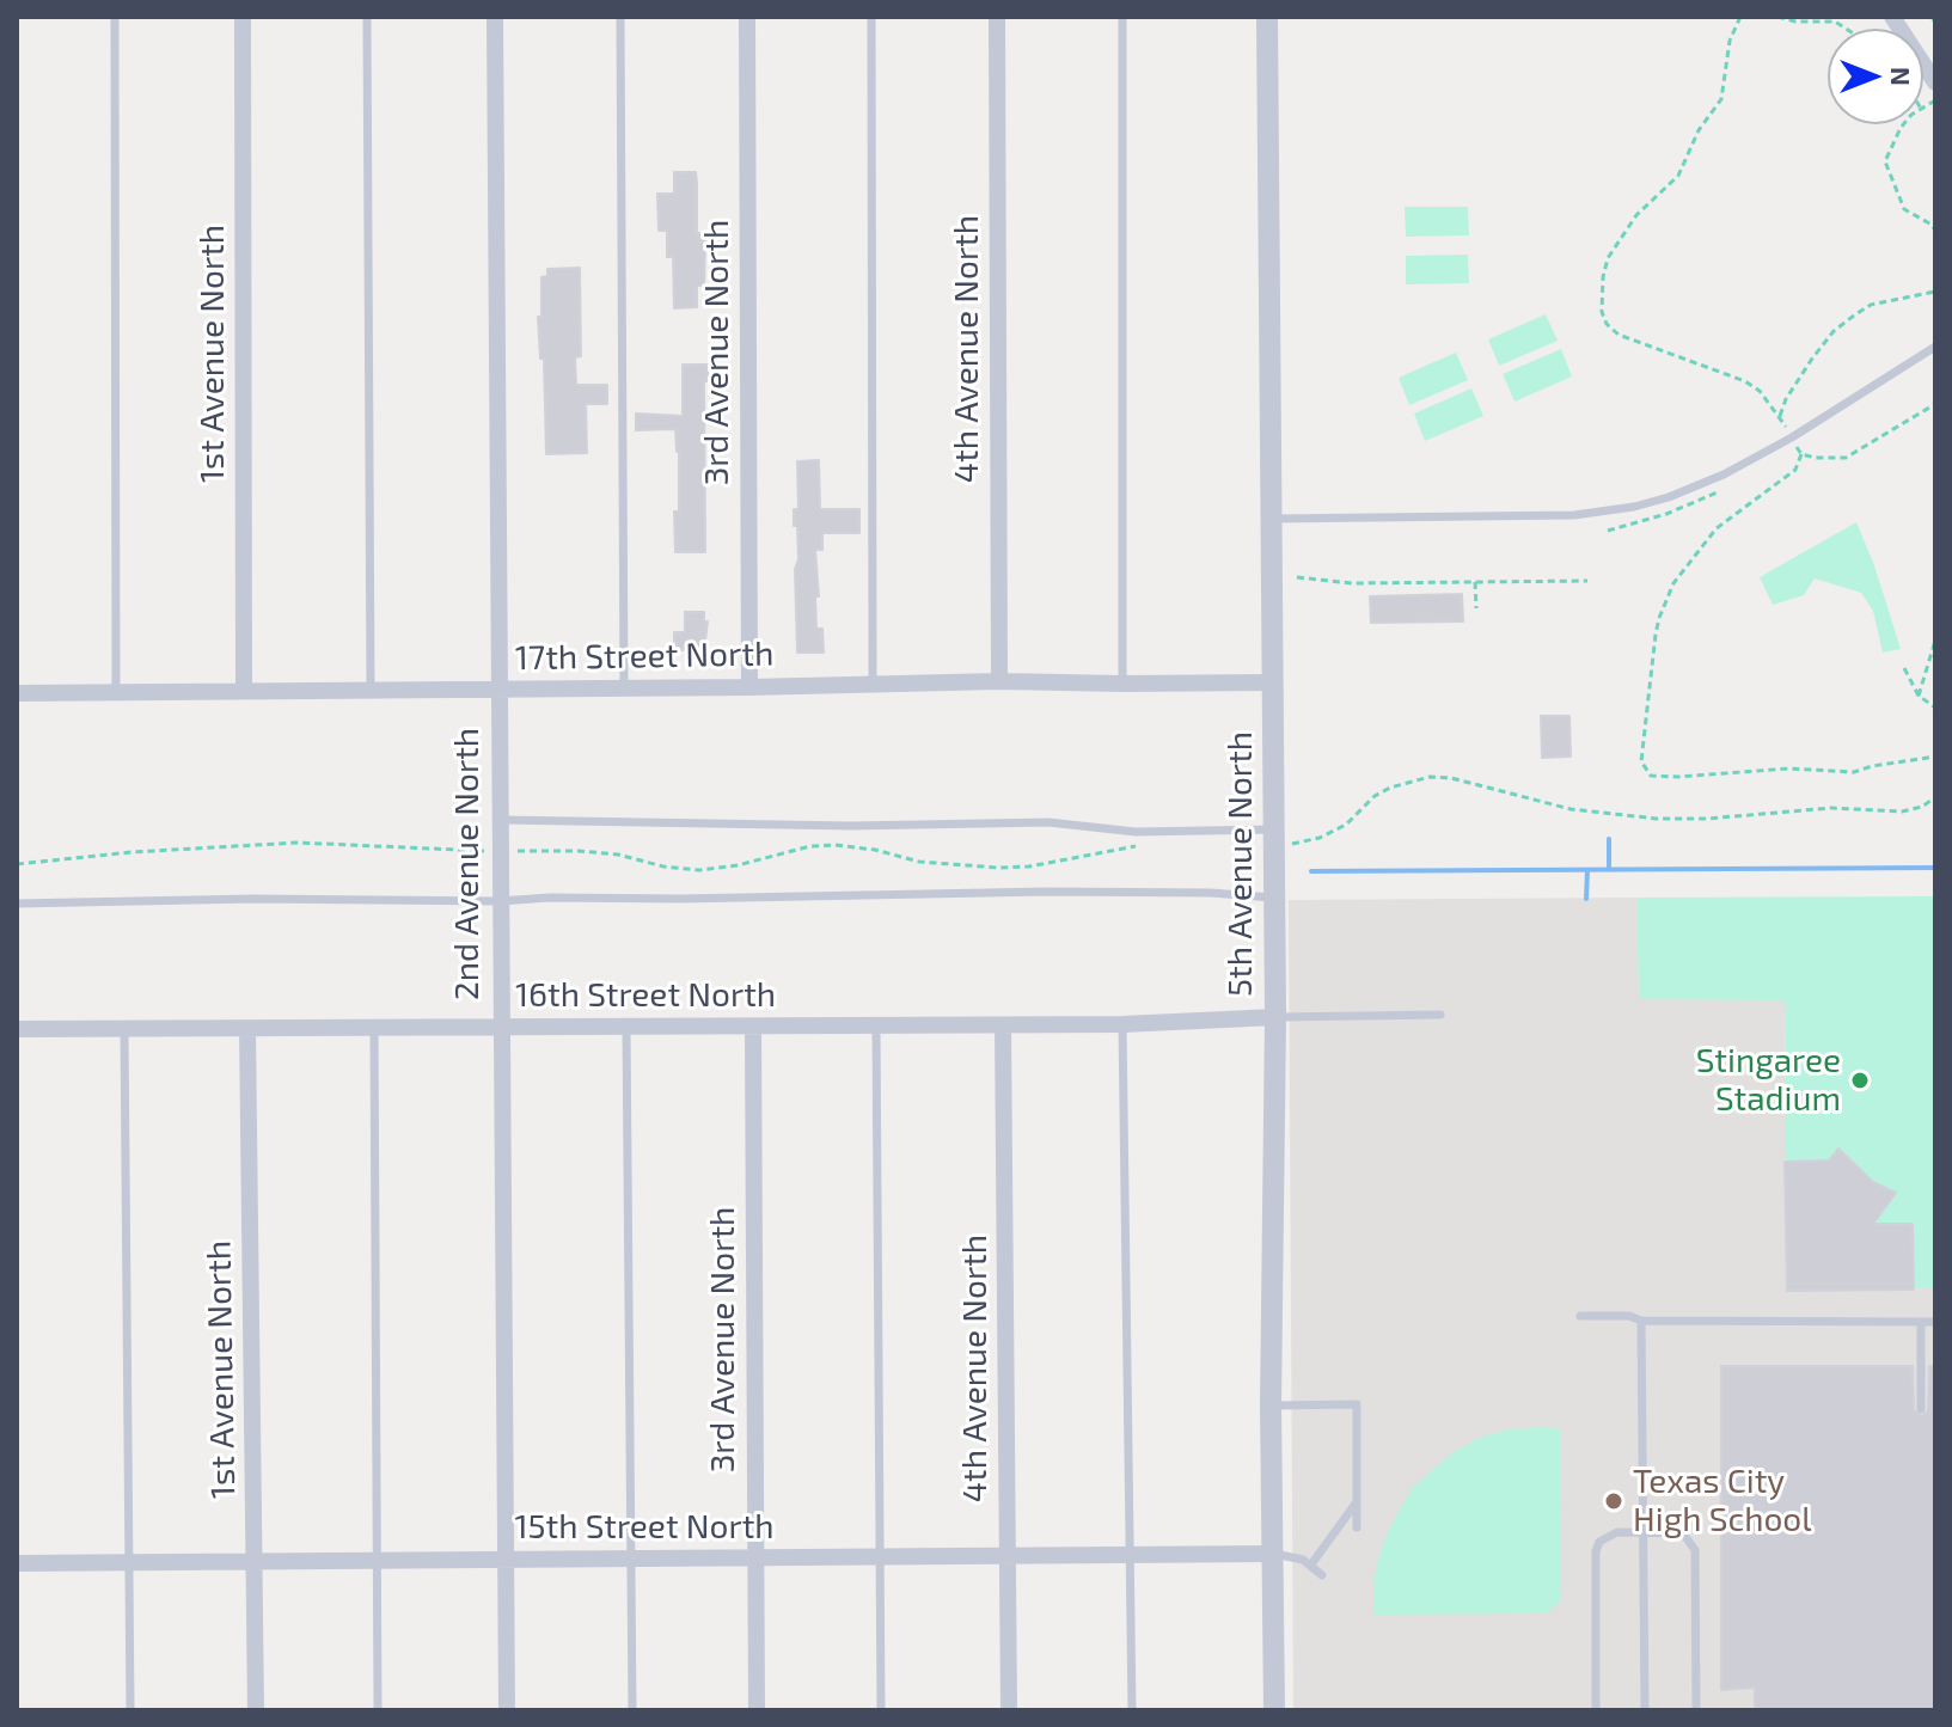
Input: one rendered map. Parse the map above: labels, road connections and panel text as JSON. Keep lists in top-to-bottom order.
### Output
{
  "streets": {
    "street": [
      "4th Avenue North",
      "3rd Avenue North",
      "1st Avenue North",
      "17th Street North",
      "2nd Avenue North",
      "5th Avenue North",
      "16th Street North",
      "15th Street North"
    ]
  },
  "crossings": [
    ["4th Avenue North", "17th Street North"],
    ["4th Avenue North", "16th Street North"],
    ["4th Avenue North", "15th Street North"],
    ["3rd Avenue North", "17th Street North"],
    ["3rd Avenue North", "16th Street North"],
    ["3rd Avenue North", "15th Street North"],
    ["1st Avenue North", "17th Street North"],
    ["1st Avenue North", "16th Street North"],
    ["1st Avenue North", "15th Street North"],
    ["17th Street North", "2nd Avenue North"],
    ["17th Street North", "5th Avenue North"],
    ["2nd Avenue North", "16th Street North"],
    ["2nd Avenue North", "15th Street North"],
    ["5th Avenue North", "16th Street North"],
    ["5th Avenue North", "15th Street North"]
  ],
  "places": ["Stingaree Stadium", "Texas City High School"],
  "north": "right"
}
